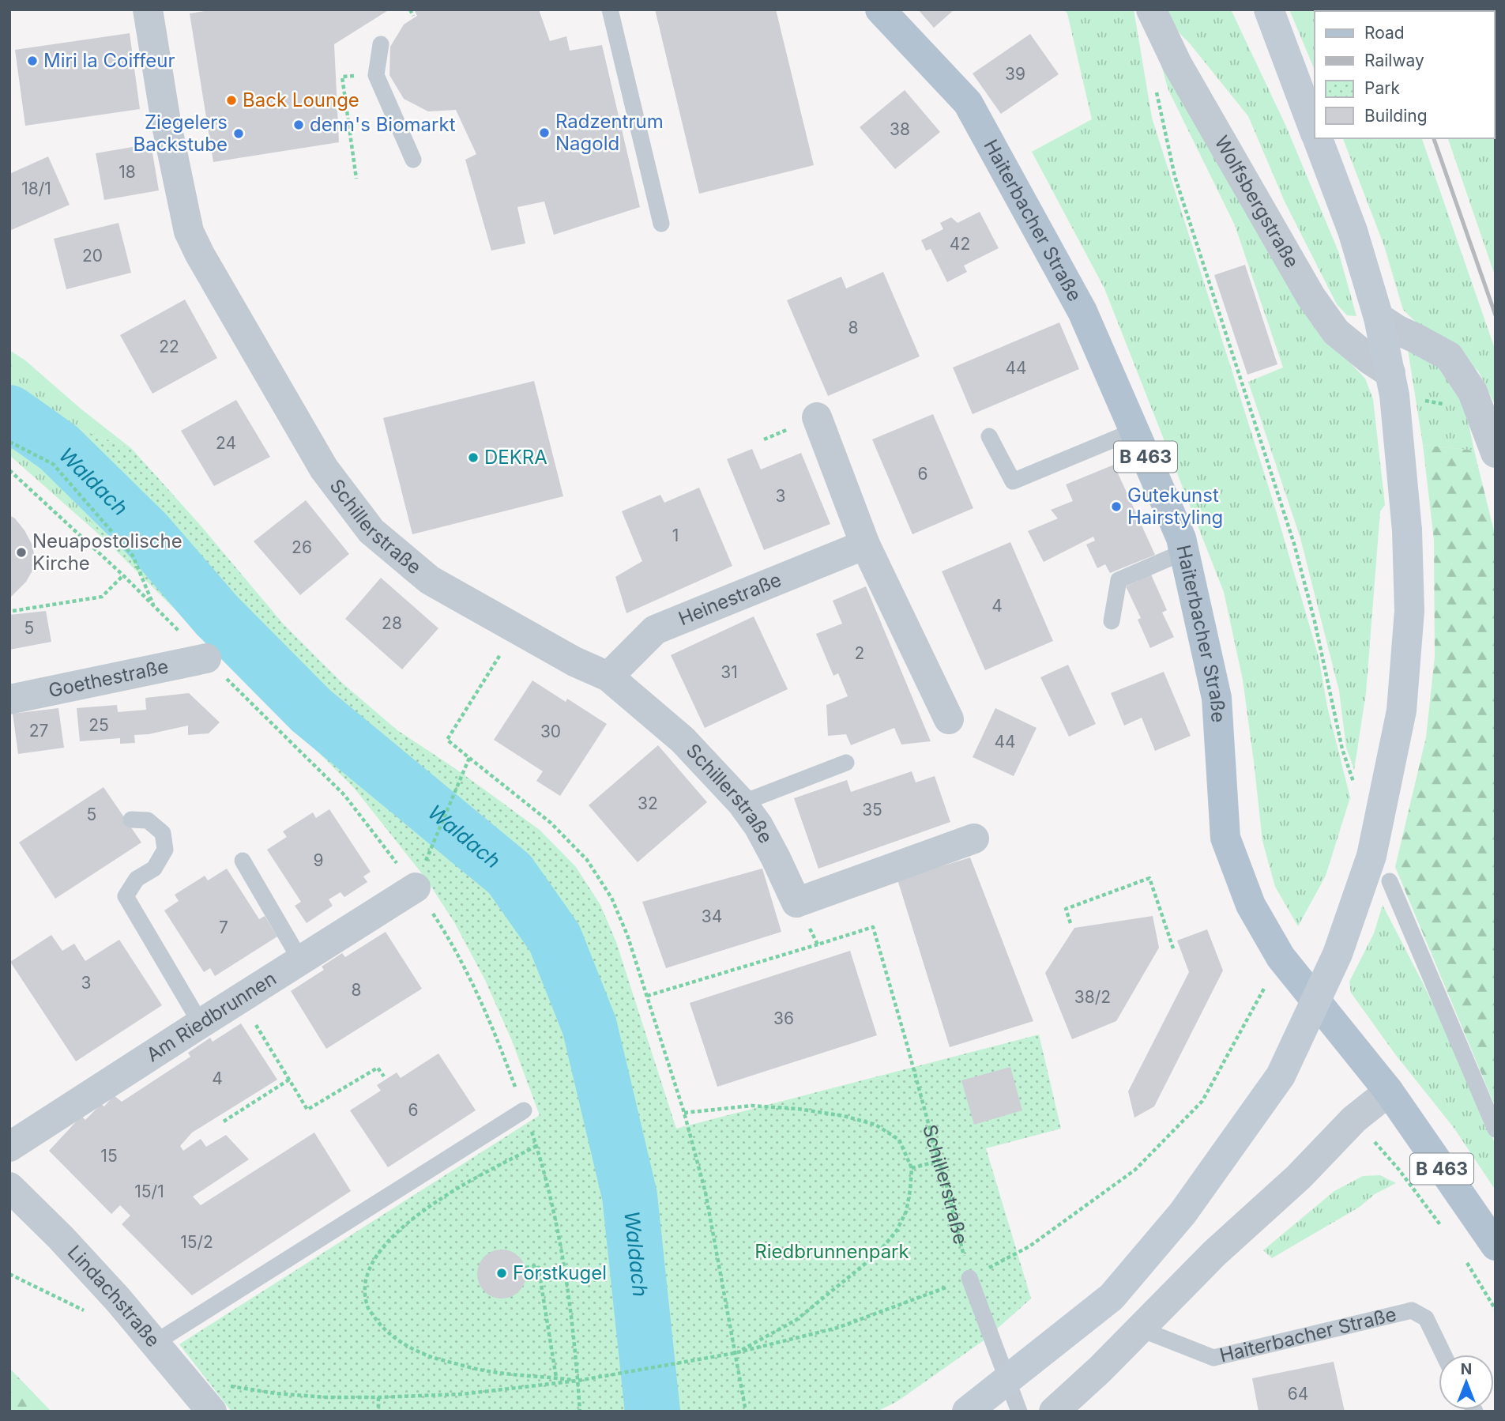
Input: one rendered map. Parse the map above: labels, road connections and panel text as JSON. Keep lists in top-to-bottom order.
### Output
{
  "streets": {
    "main road": ["Haiterbacher Straße", "B 463"],
    "street": [
      "Wolfsbergstraße",
      "Schillerstraße",
      "Heinestraße",
      "Goethestraße",
      "Am Riedbrunnen",
      "Lindachstraße"
    ]
  },
  "crossings": [
    ["Schillerstraße", "Heinestraße"]
  ],
  "water": ["Waldach"],
  "parks": ["Riedbrunnenpark"],
  "places": [
    "Miri la Coiffeur",
    "Back Lounge",
    "denn's Biomarkt",
    "Radzentrum Nagold",
    "Ziegelers Backstube",
    "DEKRA",
    "Gutekunst Hairstyling",
    "Neuapostolische Kirche",
    "Forstkugel"
  ],
  "house_numbers": [
    "39",
    "38",
    "18",
    "18/1",
    "42",
    "20",
    "8",
    "22",
    "44",
    "24",
    "6",
    "3",
    "1",
    "26",
    "4",
    "28",
    "5",
    "2",
    "31",
    "25",
    "27",
    "30",
    "44",
    "32",
    "35",
    "5",
    "9",
    "34",
    "7",
    "3",
    "8",
    "38/2",
    "36",
    "4",
    "6",
    "15",
    "15/1",
    "15/2",
    "64"
  ],
  "legend": [
    "Road",
    "Railway",
    "Park",
    "Building"
  ],
  "north": "top"
}
